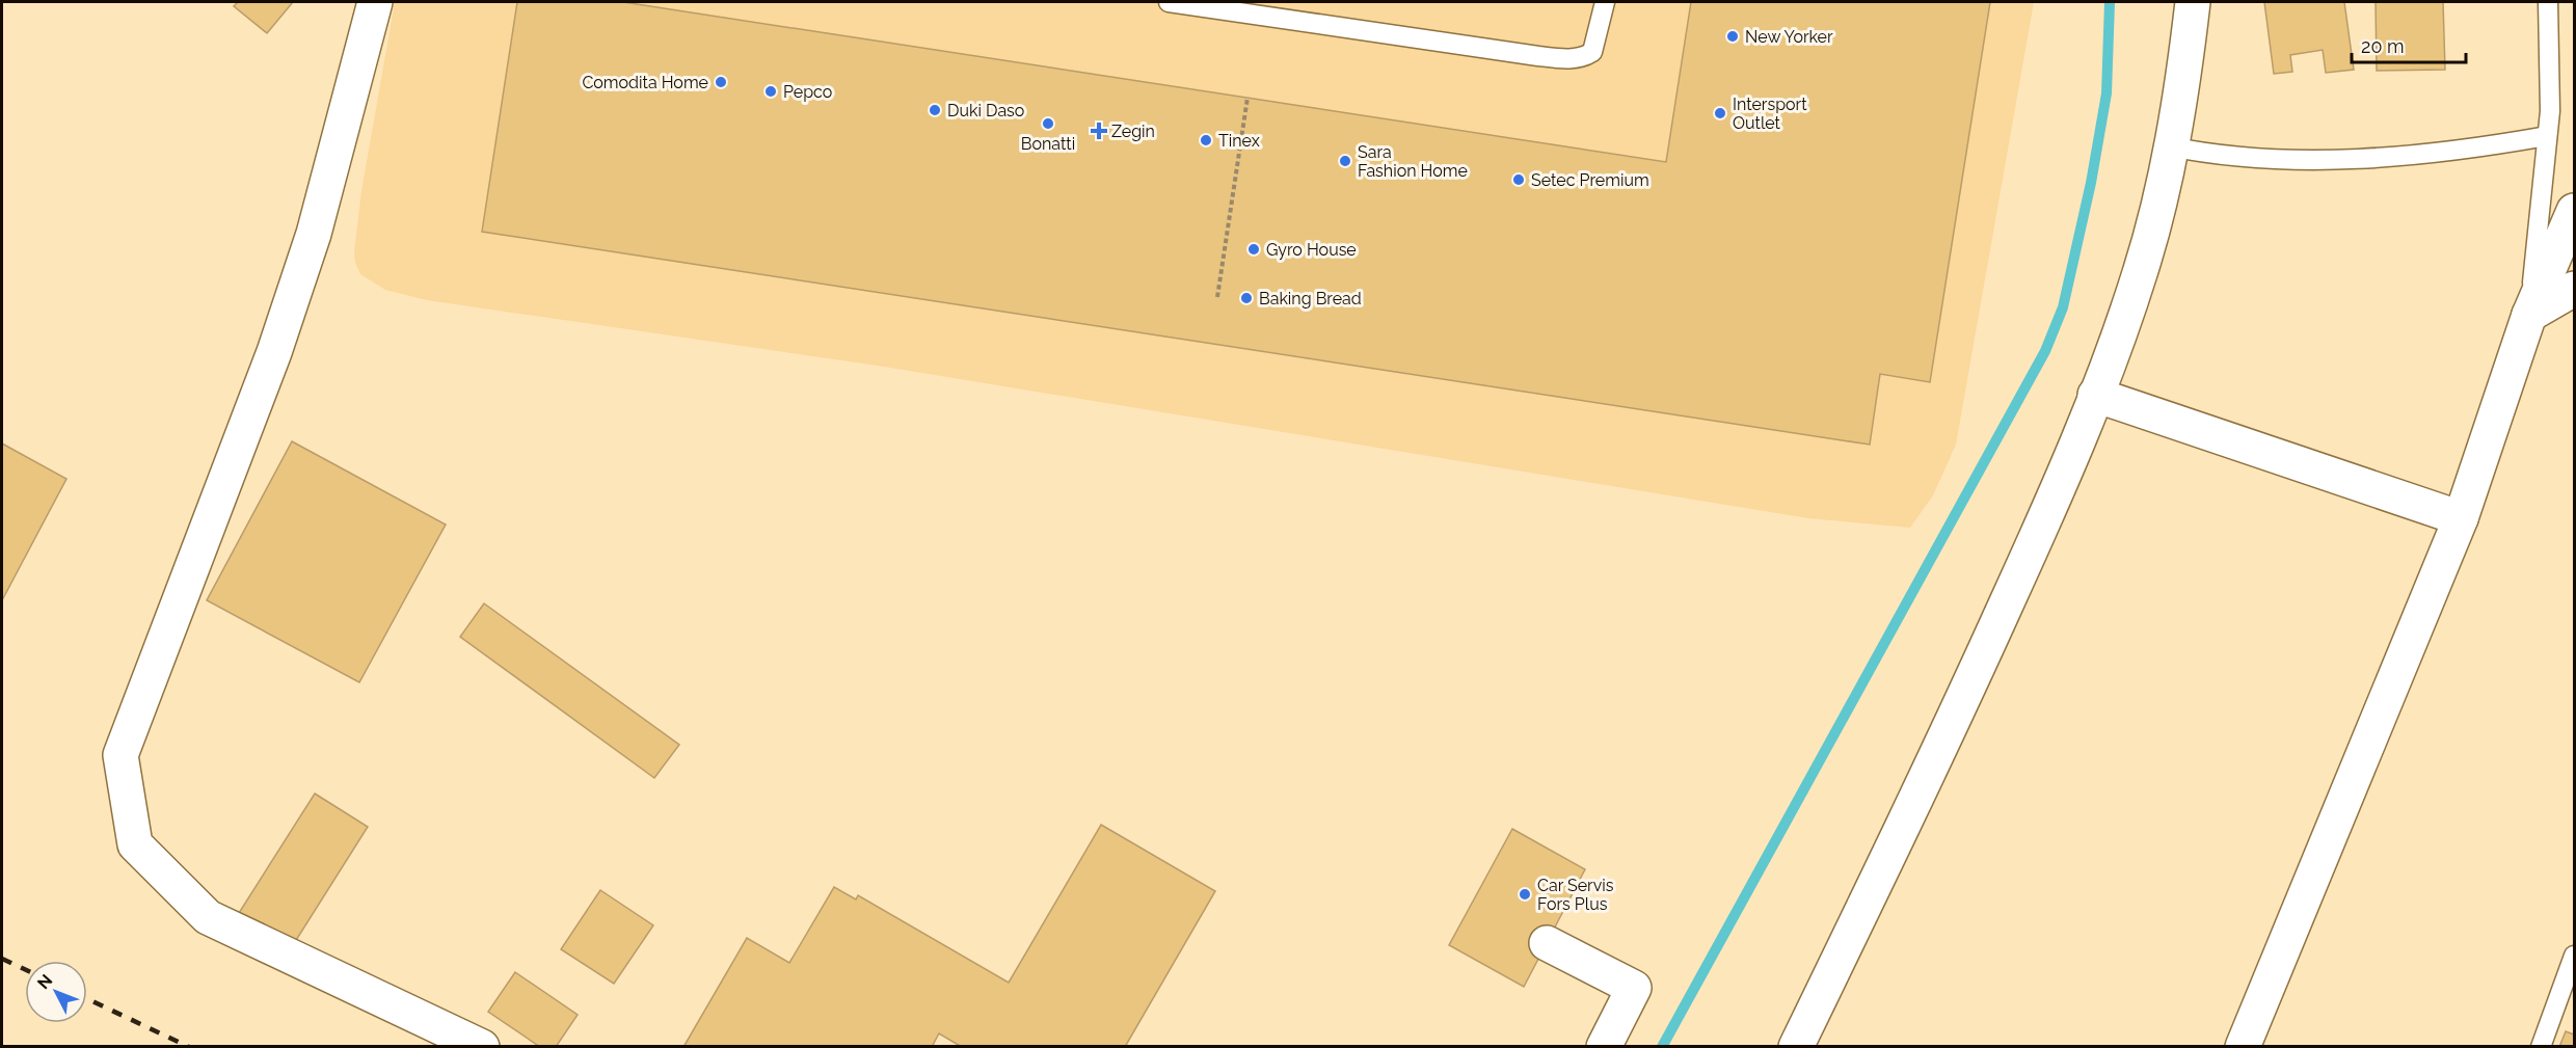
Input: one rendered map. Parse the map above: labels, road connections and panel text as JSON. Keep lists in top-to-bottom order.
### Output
{
  "places": {
    "other": [
      "New Yorker",
      "Comodita Home",
      "Pepco",
      "Duki Daso",
      "Intersport Outlet",
      "Bonatti",
      "Tinex",
      "Sara Fashion Home",
      "Setec Premium",
      "Gyro House",
      "Baking Bread",
      "Car Servis Fors Plus"
    ],
    "health": ["Zegin"]
  },
  "scale_bar": "20 m",
  "north": "top left"
}
